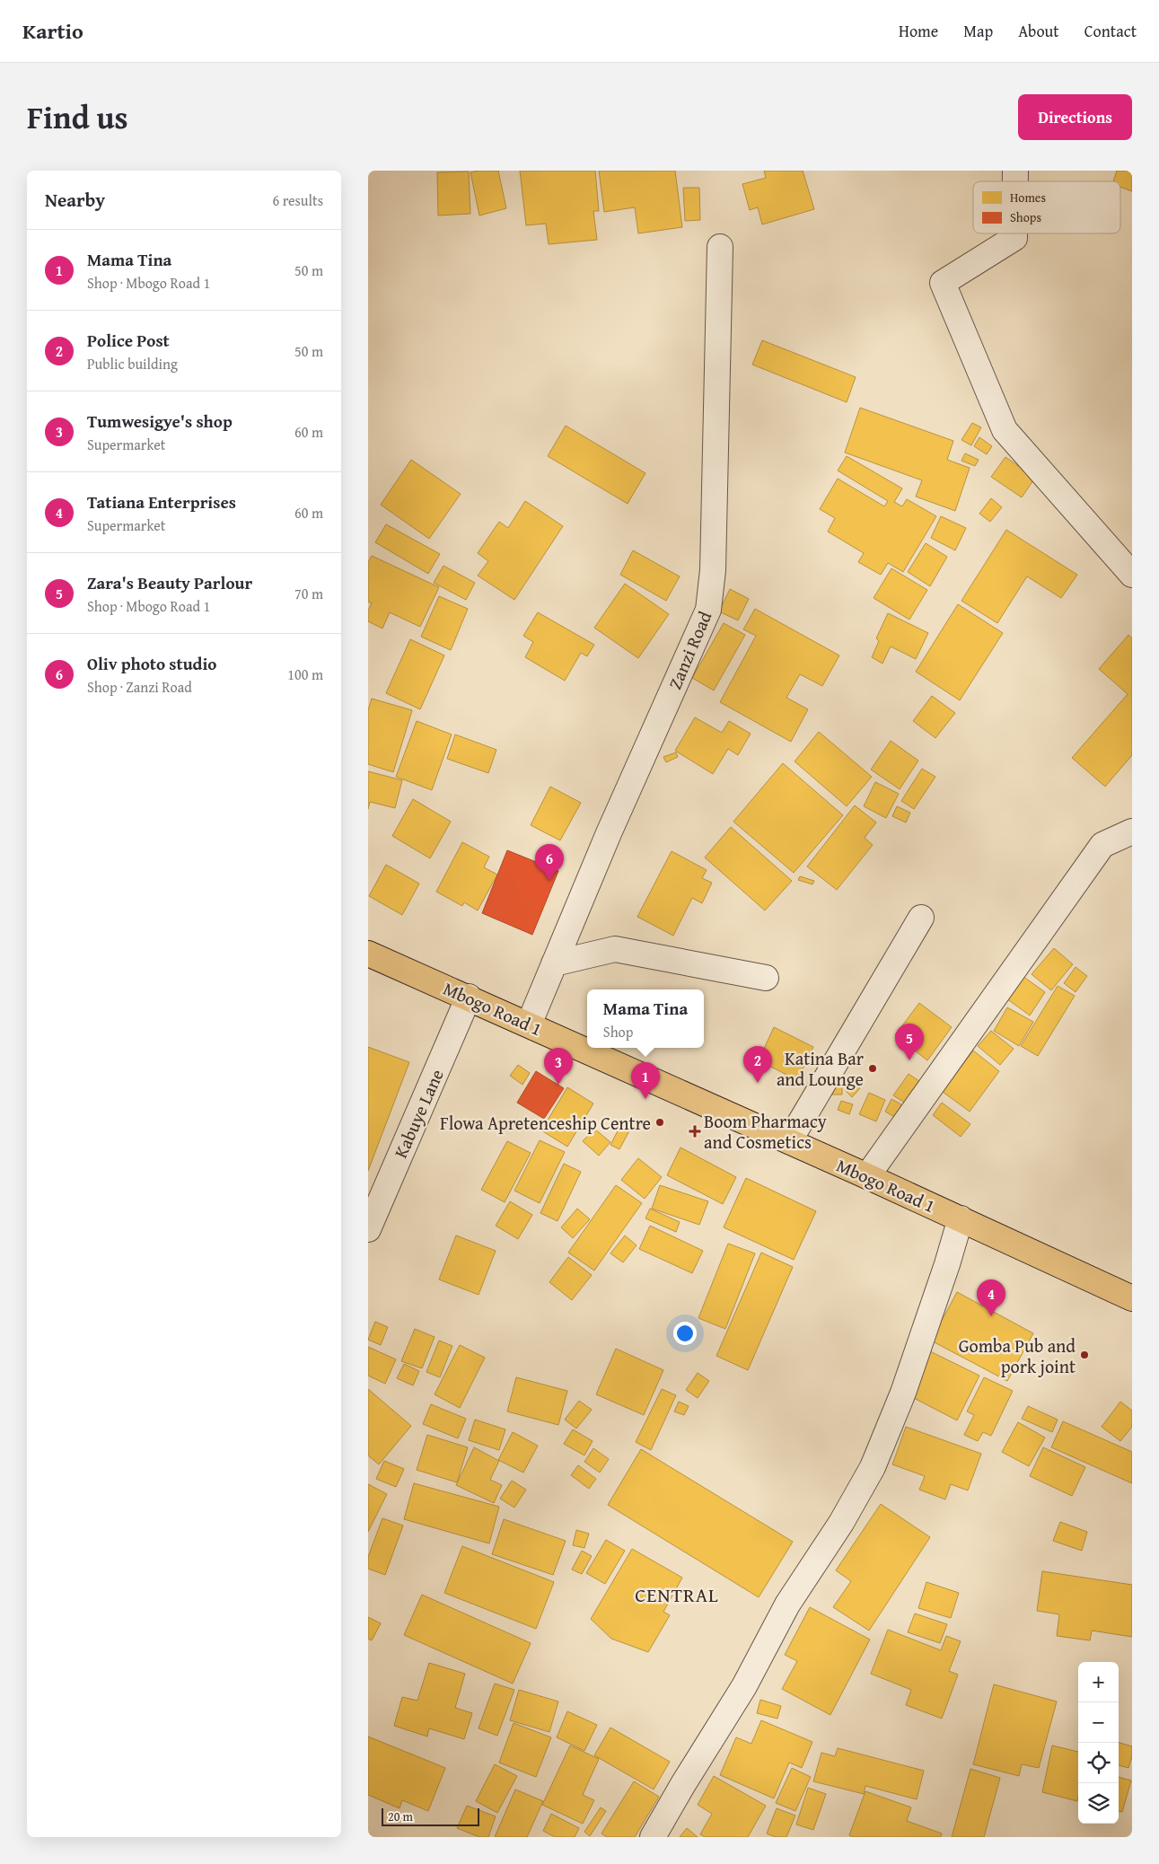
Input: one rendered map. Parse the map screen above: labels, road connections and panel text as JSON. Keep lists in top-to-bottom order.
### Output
{
  "streets": {
    "main road": ["Mbogo Road 1"],
    "street": ["Zanzi Road", "Kabuye Lane"]
  },
  "crossings": [
    ["Zanzi Road", "Mbogo Road 1"],
    ["Mbogo Road 1", "Kabuye Lane"]
  ],
  "districts": ["CENTRAL"],
  "places": {
    "other": ["Katina Bar and Lounge", "Flowa Apretenceship Centre", "Gomba Pub and pork joint"],
    "health": ["Boom Pharmacy and Cosmetics"]
  },
  "legend": ["Homes", "Shops"],
  "scale_bar": "20 m",
  "page": {
    "header": "Kartio",
    "nav": [
      "Home",
      "Map",
      "About",
      "Contact"
    ],
    "title": "Find us",
    "buttons": "Directions",
    "heading": ["Nearby", "6 results"],
    "list": [
      {
        "mark": "1",
        "name": "Mama Tina",
        "note": "Shop · Mbogo Road 1",
        "value": "50 m"
      },
      {
        "mark": "2",
        "name": "Police Post",
        "note": "Public building",
        "value": "50 m"
      },
      {
        "mark": "3",
        "name": "Tumwesigye's shop",
        "note": "Supermarket",
        "value": "60 m"
      },
      {
        "mark": "4",
        "name": "Tatiana Enterprises",
        "note": "Supermarket",
        "value": "60 m"
      },
      {
        "mark": "5",
        "name": "Zara's Beauty Parlour",
        "note": "Shop · Mbogo Road 1",
        "value": "70 m"
      },
      {
        "mark": "6",
        "name": "Oliv photo studio",
        "note": "Shop · Zanzi Road",
        "value": "100 m"
      }
    ],
    "pins": [
      "6",
      "5",
      "2",
      "3",
      "1",
      "4"
    ],
    "popup": ["Mama Tina", "Shop"],
    "map_buttons": ["+", "−"],
    "scale": "20 m"
  }
}
